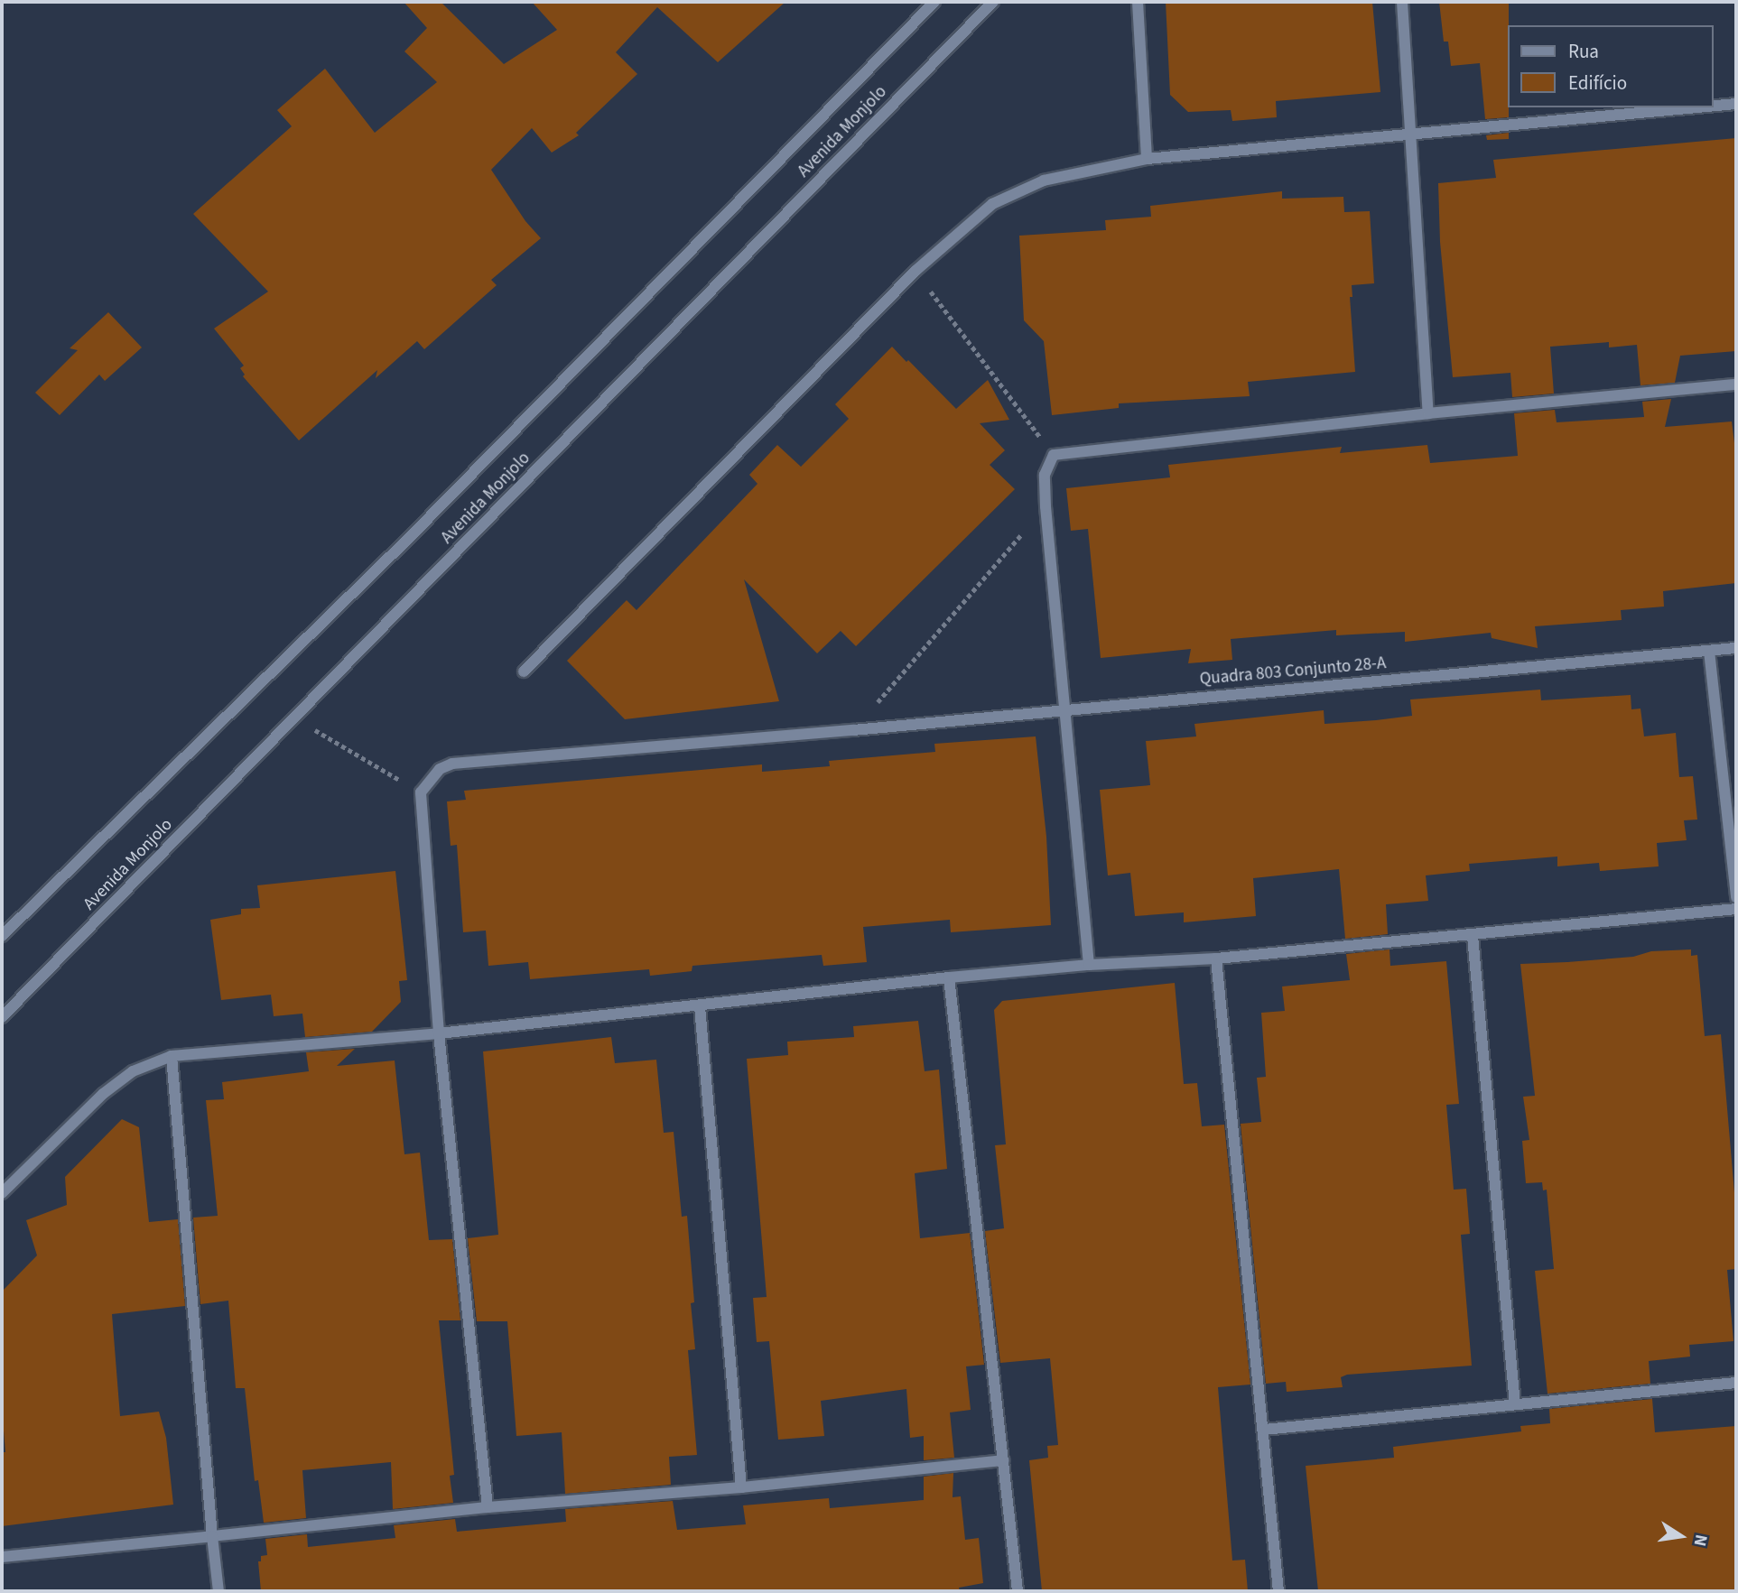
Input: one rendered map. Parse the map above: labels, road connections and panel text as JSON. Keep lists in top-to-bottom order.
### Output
{
  "streets": {
    "street": ["Avenida Monjolo", "Quadra 803 Conjunto 28-A"]
  },
  "legend": ["Rua", "Edifício"],
  "north": "right"
}
